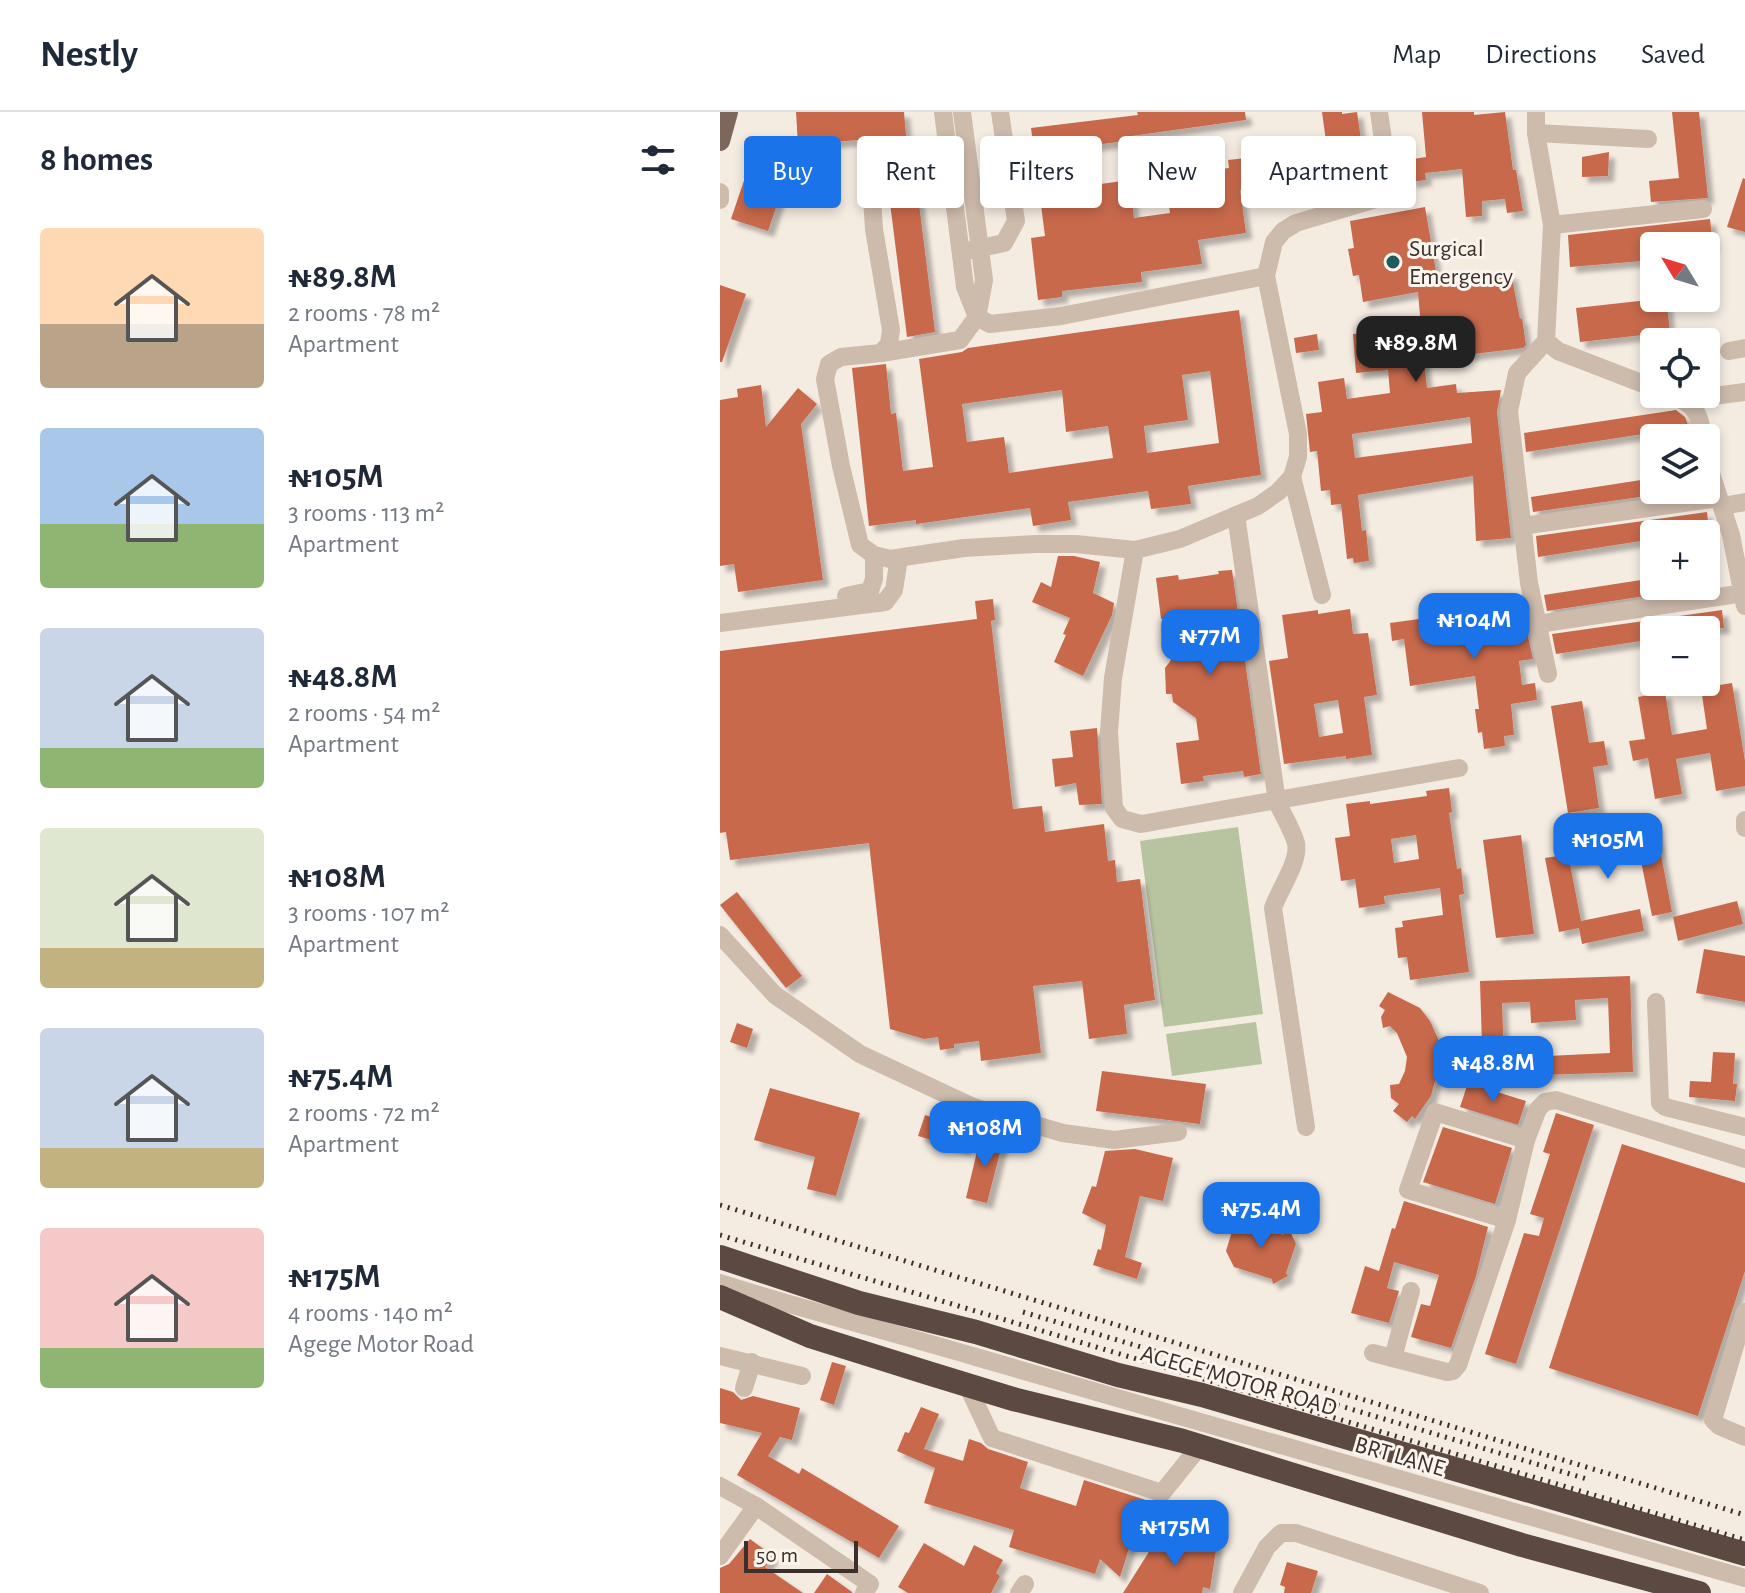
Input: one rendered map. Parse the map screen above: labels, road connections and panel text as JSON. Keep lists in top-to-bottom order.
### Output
{
  "streets": {
    "highway": ["AGEGE MOTOR ROAD"],
    "street": ["BRT LANE"]
  },
  "places": ["Surgical Emergency"],
  "scale_bar": "50 m",
  "north": "top left",
  "page": {
    "header": "Nestly",
    "nav": ["Map", "Directions", "Saved"],
    "heading": "8 homes",
    "chip": [
      "Buy",
      "Rent",
      "Filters",
      "New",
      "Apartment"
    ],
    "list": [
      {
        "name": "₦89.8M",
        "note": "2 rooms · 78 m² · Apartment"
      },
      {
        "name": "₦105M",
        "note": "3 rooms · 113 m² · Apartment"
      },
      {
        "name": "₦48.8M",
        "note": "2 rooms · 54 m² · Apartment"
      },
      {
        "name": "₦108M",
        "note": "3 rooms · 107 m² · Apartment"
      },
      {
        "name": "₦75.4M",
        "note": "2 rooms · 72 m² · Apartment"
      },
      {
        "name": "₦175M",
        "note": "4 rooms · 140 m² · Agege Motor Road"
      }
    ],
    "map_buttons": ["+", "−"],
    "price": [
      "₦89.8M",
      "₦104M",
      "₦77M",
      "₦105M",
      "₦48.8M",
      "₦108M",
      "₦75.4M",
      "₦175M"
    ],
    "scale": "50 m"
  }
}
